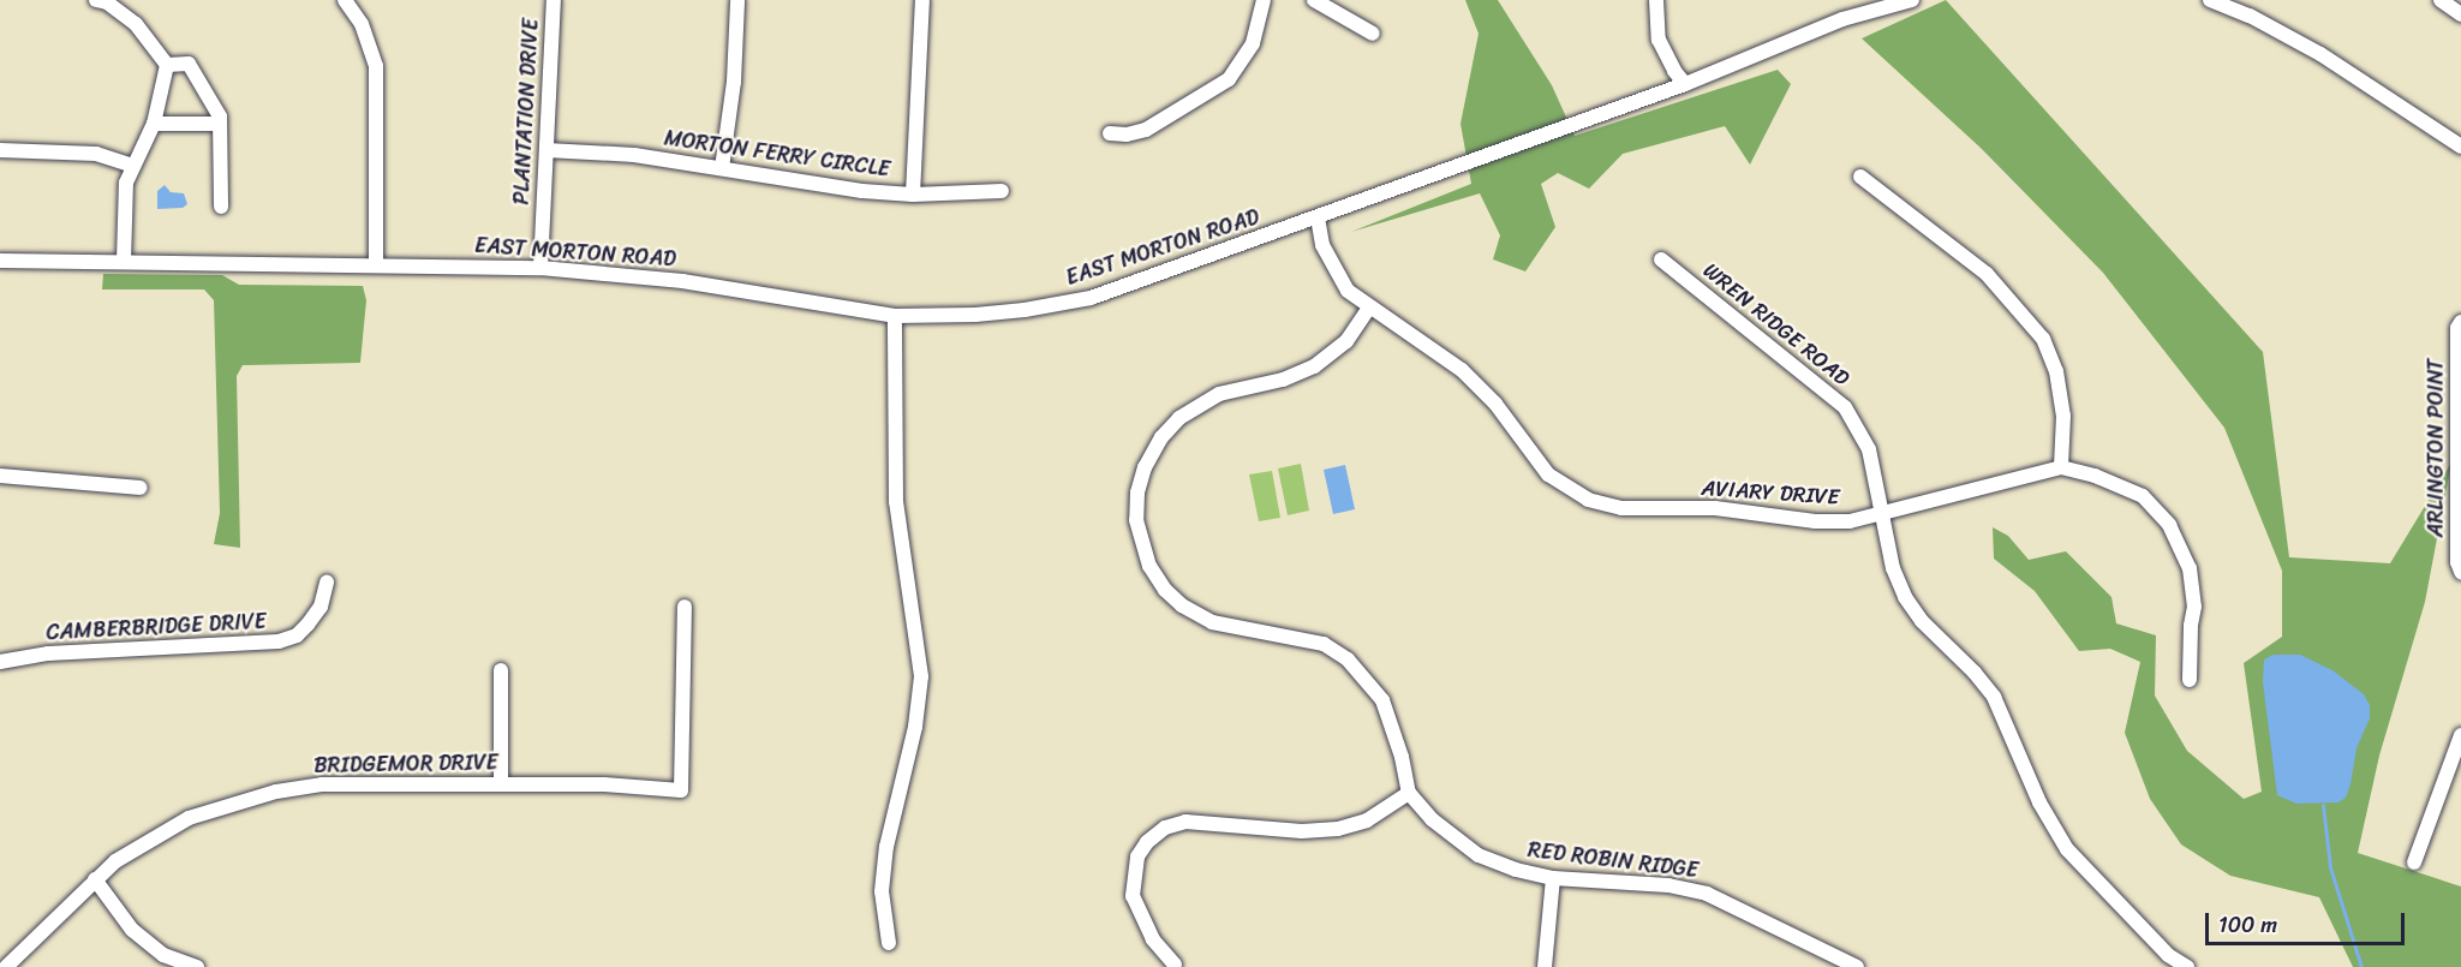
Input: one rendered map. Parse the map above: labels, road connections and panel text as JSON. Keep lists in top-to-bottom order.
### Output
{
  "streets": {
    "street": [
      "PLANTATION DRIVE",
      "MORTON FERRY CIRCLE",
      "EAST MORTON ROAD",
      "WREN RIDGE ROAD",
      "ARLINGTON POINT",
      "AVIARY DRIVE",
      "CAMBERBRIDGE DRIVE",
      "BRIDGEMOR DRIVE",
      "RED ROBIN RIDGE"
    ]
  },
  "crossings": [
    ["PLANTATION DRIVE", "MORTON FERRY CIRCLE"],
    ["PLANTATION DRIVE", "EAST MORTON ROAD"],
    ["EAST MORTON ROAD", "AVIARY DRIVE"],
    ["WREN RIDGE ROAD", "AVIARY DRIVE"],
    ["AVIARY DRIVE", "RED ROBIN RIDGE"]
  ],
  "scale_bar": "100 m"
}
